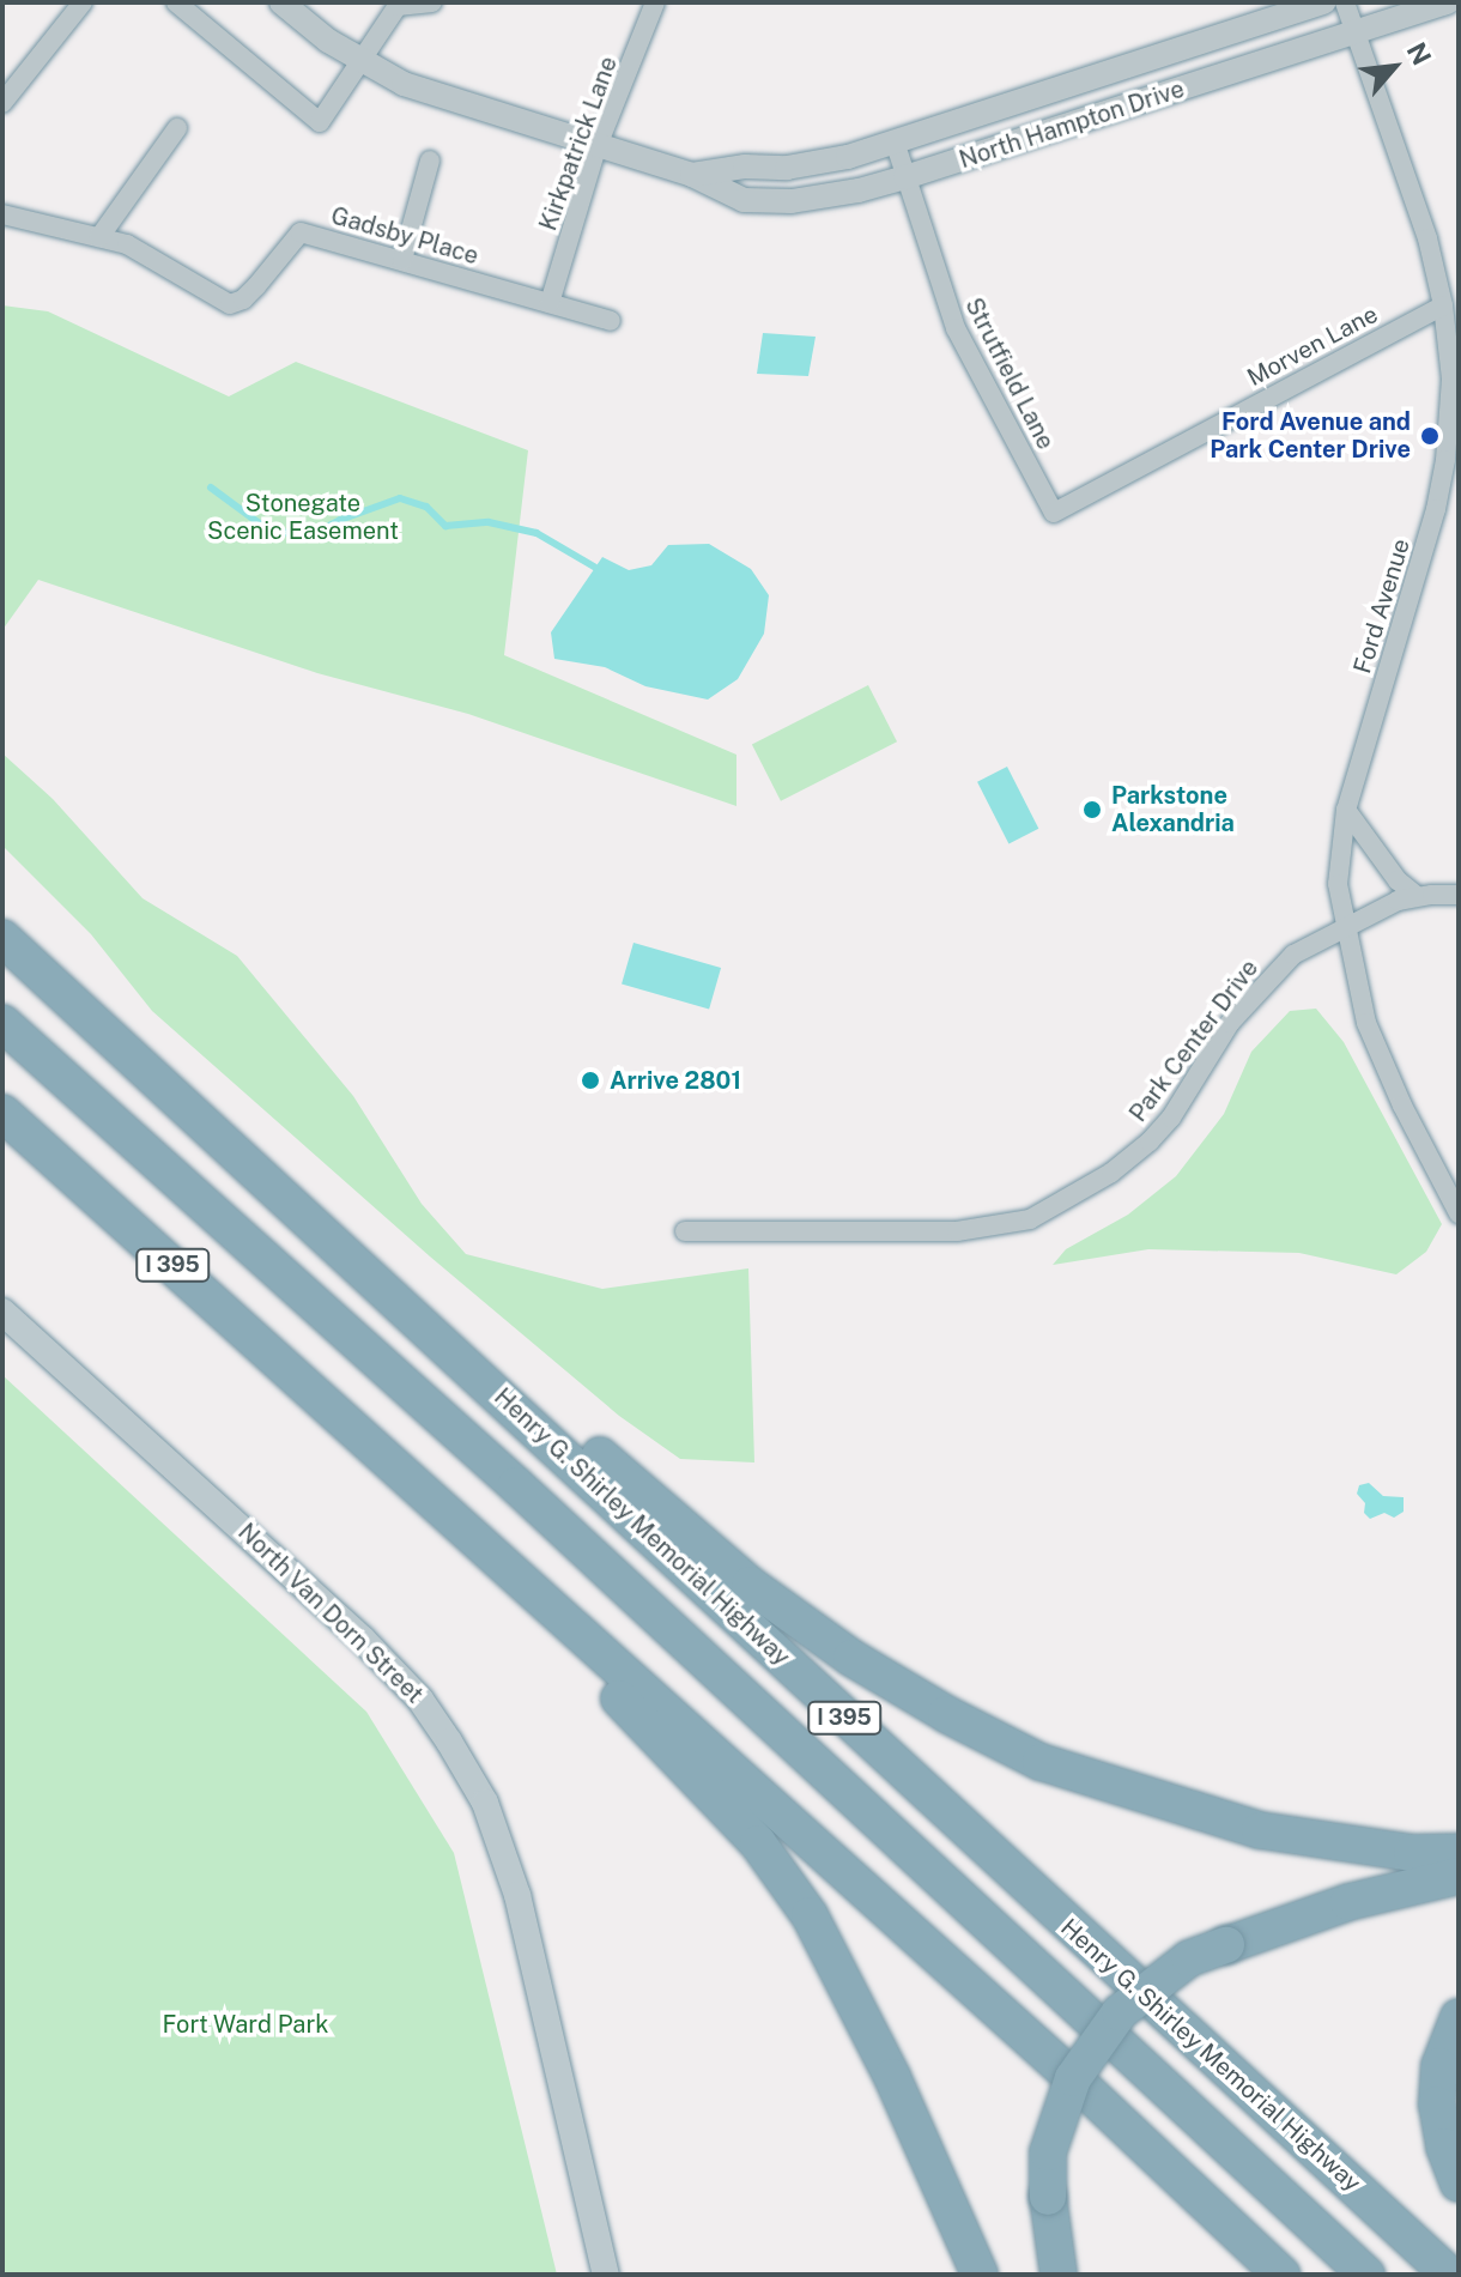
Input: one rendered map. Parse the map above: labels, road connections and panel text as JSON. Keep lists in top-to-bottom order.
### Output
{
  "streets": {
    "highway": ["I 395", "Henry G. Shirley Memorial Highway"],
    "main road": ["North Van Dorn Street"],
    "street": [
      "North Hampton Drive",
      "Kirkpatrick Lane",
      "Gadsby Place",
      "Morven Lane",
      "Strutfield Lane",
      "Ford Avenue",
      "Park Center Drive"
    ]
  },
  "crossings": [
    ["North Hampton Drive", "Kirkpatrick Lane"],
    ["North Hampton Drive", "Strutfield Lane"],
    ["North Hampton Drive", "Ford Avenue"],
    ["Kirkpatrick Lane", "Gadsby Place"],
    ["Morven Lane", "Strutfield Lane"],
    ["Morven Lane", "Ford Avenue"],
    ["Ford Avenue", "Park Center Drive"]
  ],
  "parks": ["Stonegate Scenic Easement", "Fort Ward Park"],
  "places": ["Ford Avenue and Park Center Drive", "Parkstone Alexandria", "Arrive 2801"],
  "north": "top right"
}
